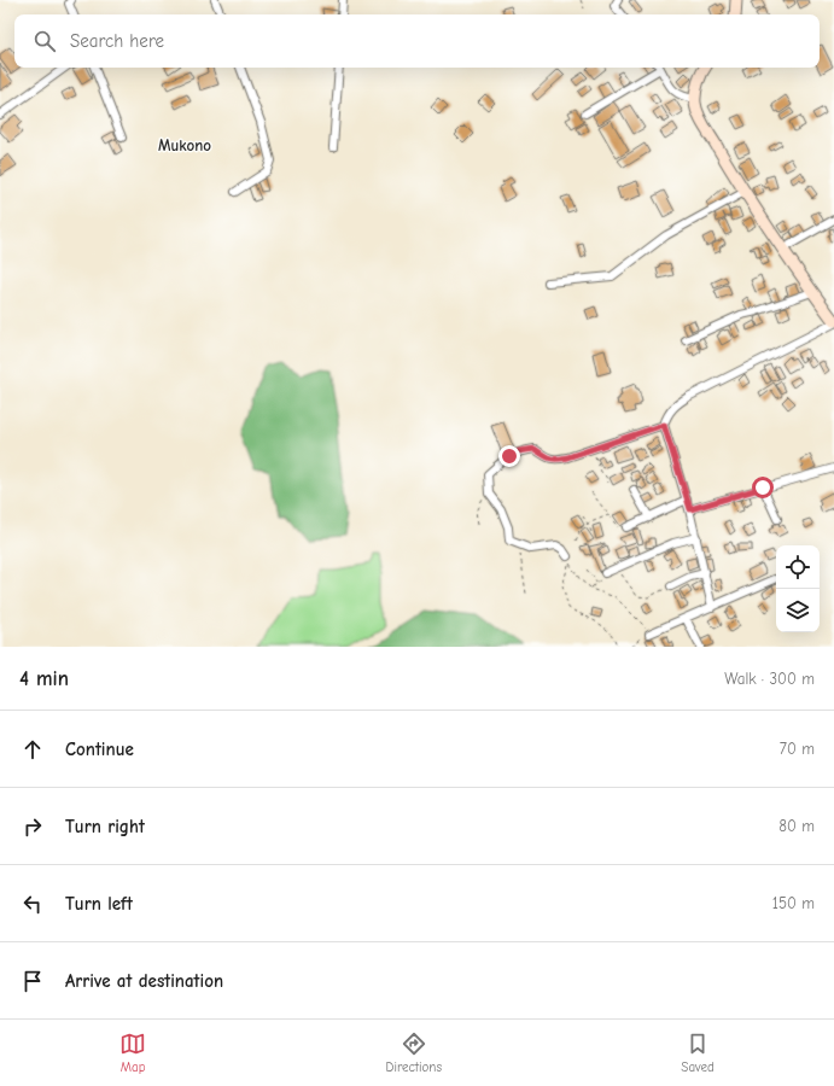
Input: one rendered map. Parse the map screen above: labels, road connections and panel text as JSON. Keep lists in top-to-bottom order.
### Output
{
  "districts": ["Mukono"],
  "page": {
    "search": "Search here",
    "heading": ["4 min", "Walk · 300 m"],
    "list": [
      ["Continue", "70 m"],
      ["Turn right", "80 m"],
      ["Turn left", "150 m"],
      "Arrive at destination"
    ],
    "nav": ["Map", "Directions", "Saved"]
  }
}
